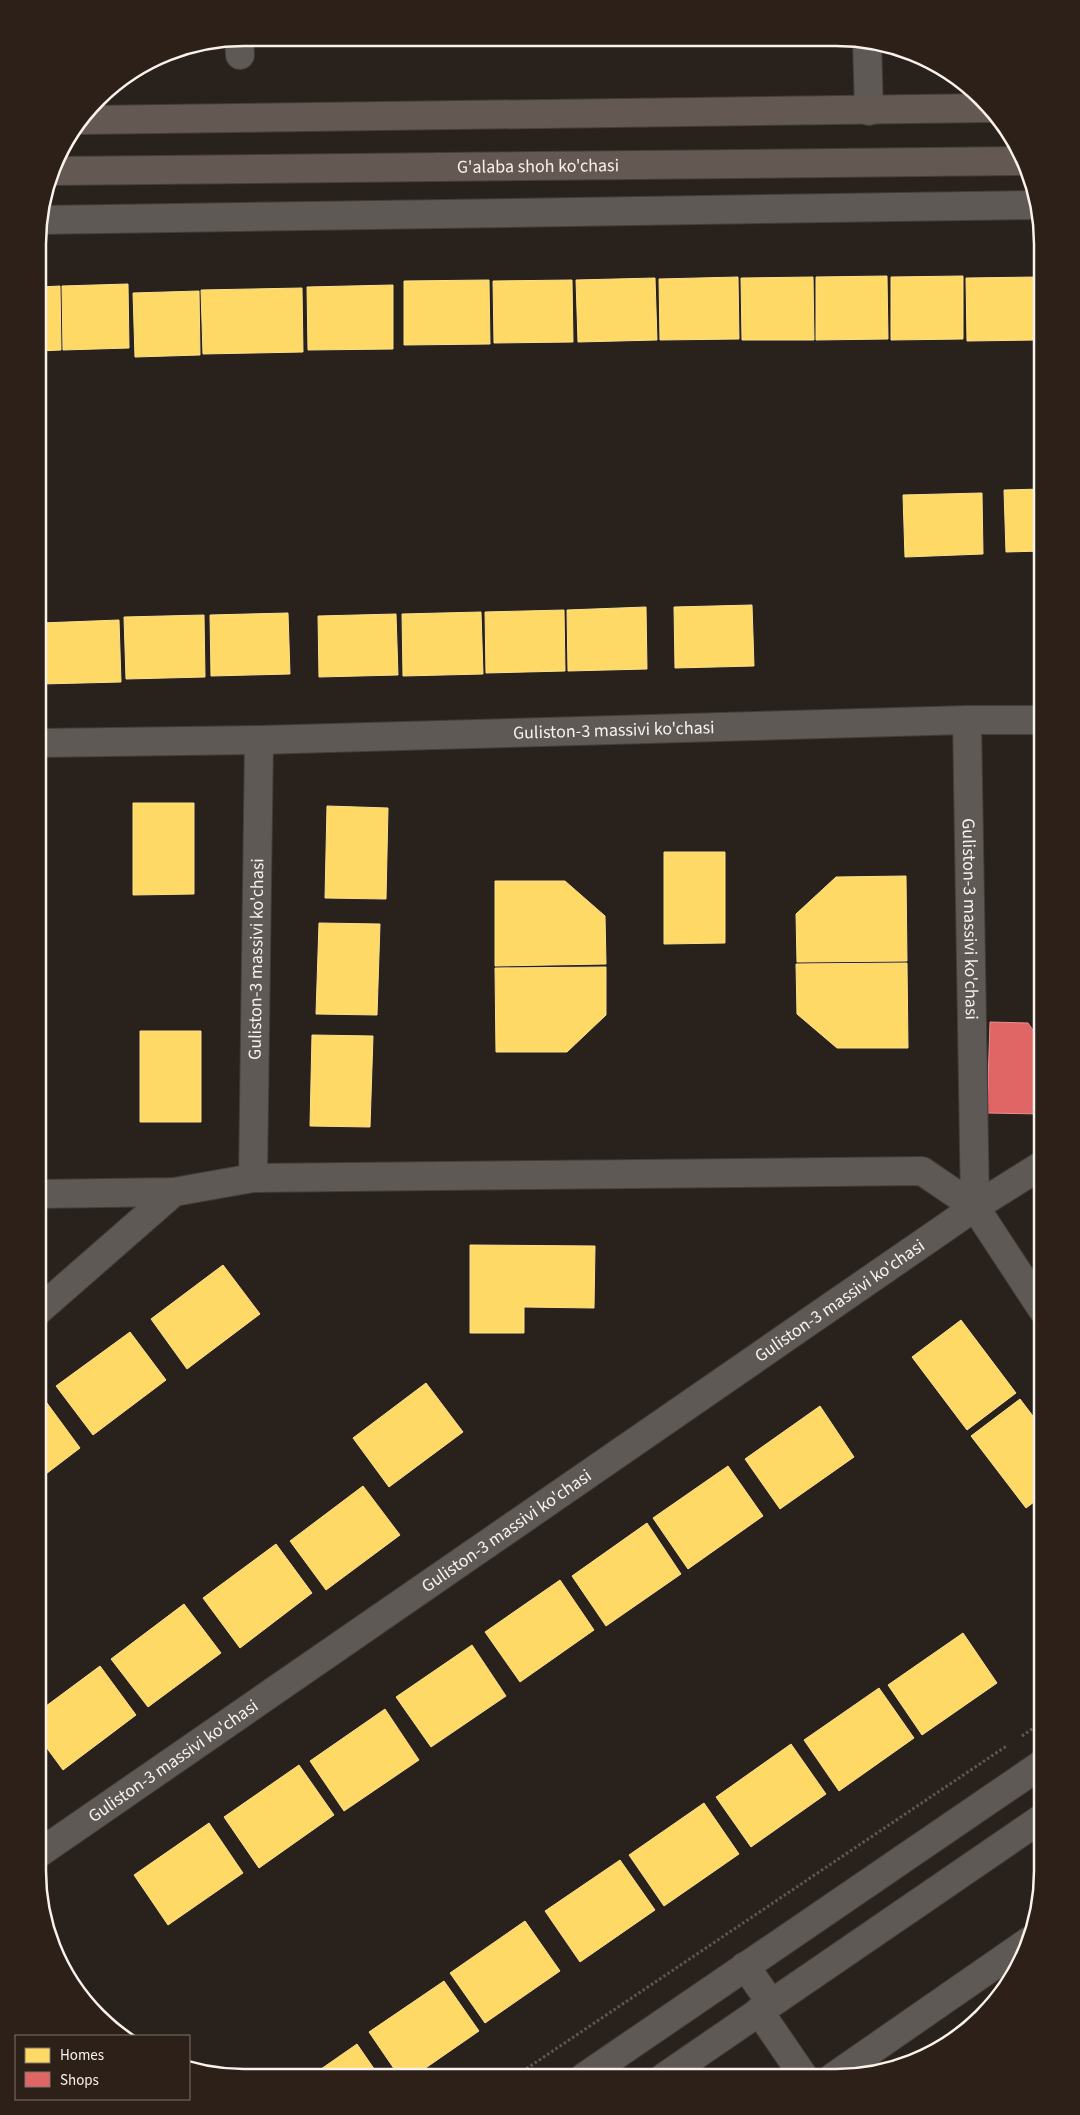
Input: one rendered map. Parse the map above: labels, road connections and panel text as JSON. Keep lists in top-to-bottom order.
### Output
{
  "streets": {
    "main road": ["G'alaba shoh ko'chasi"],
    "street": ["Guliston-3 massivi ko'chasi"]
  },
  "legend": ["Homes", "Shops"]
}
